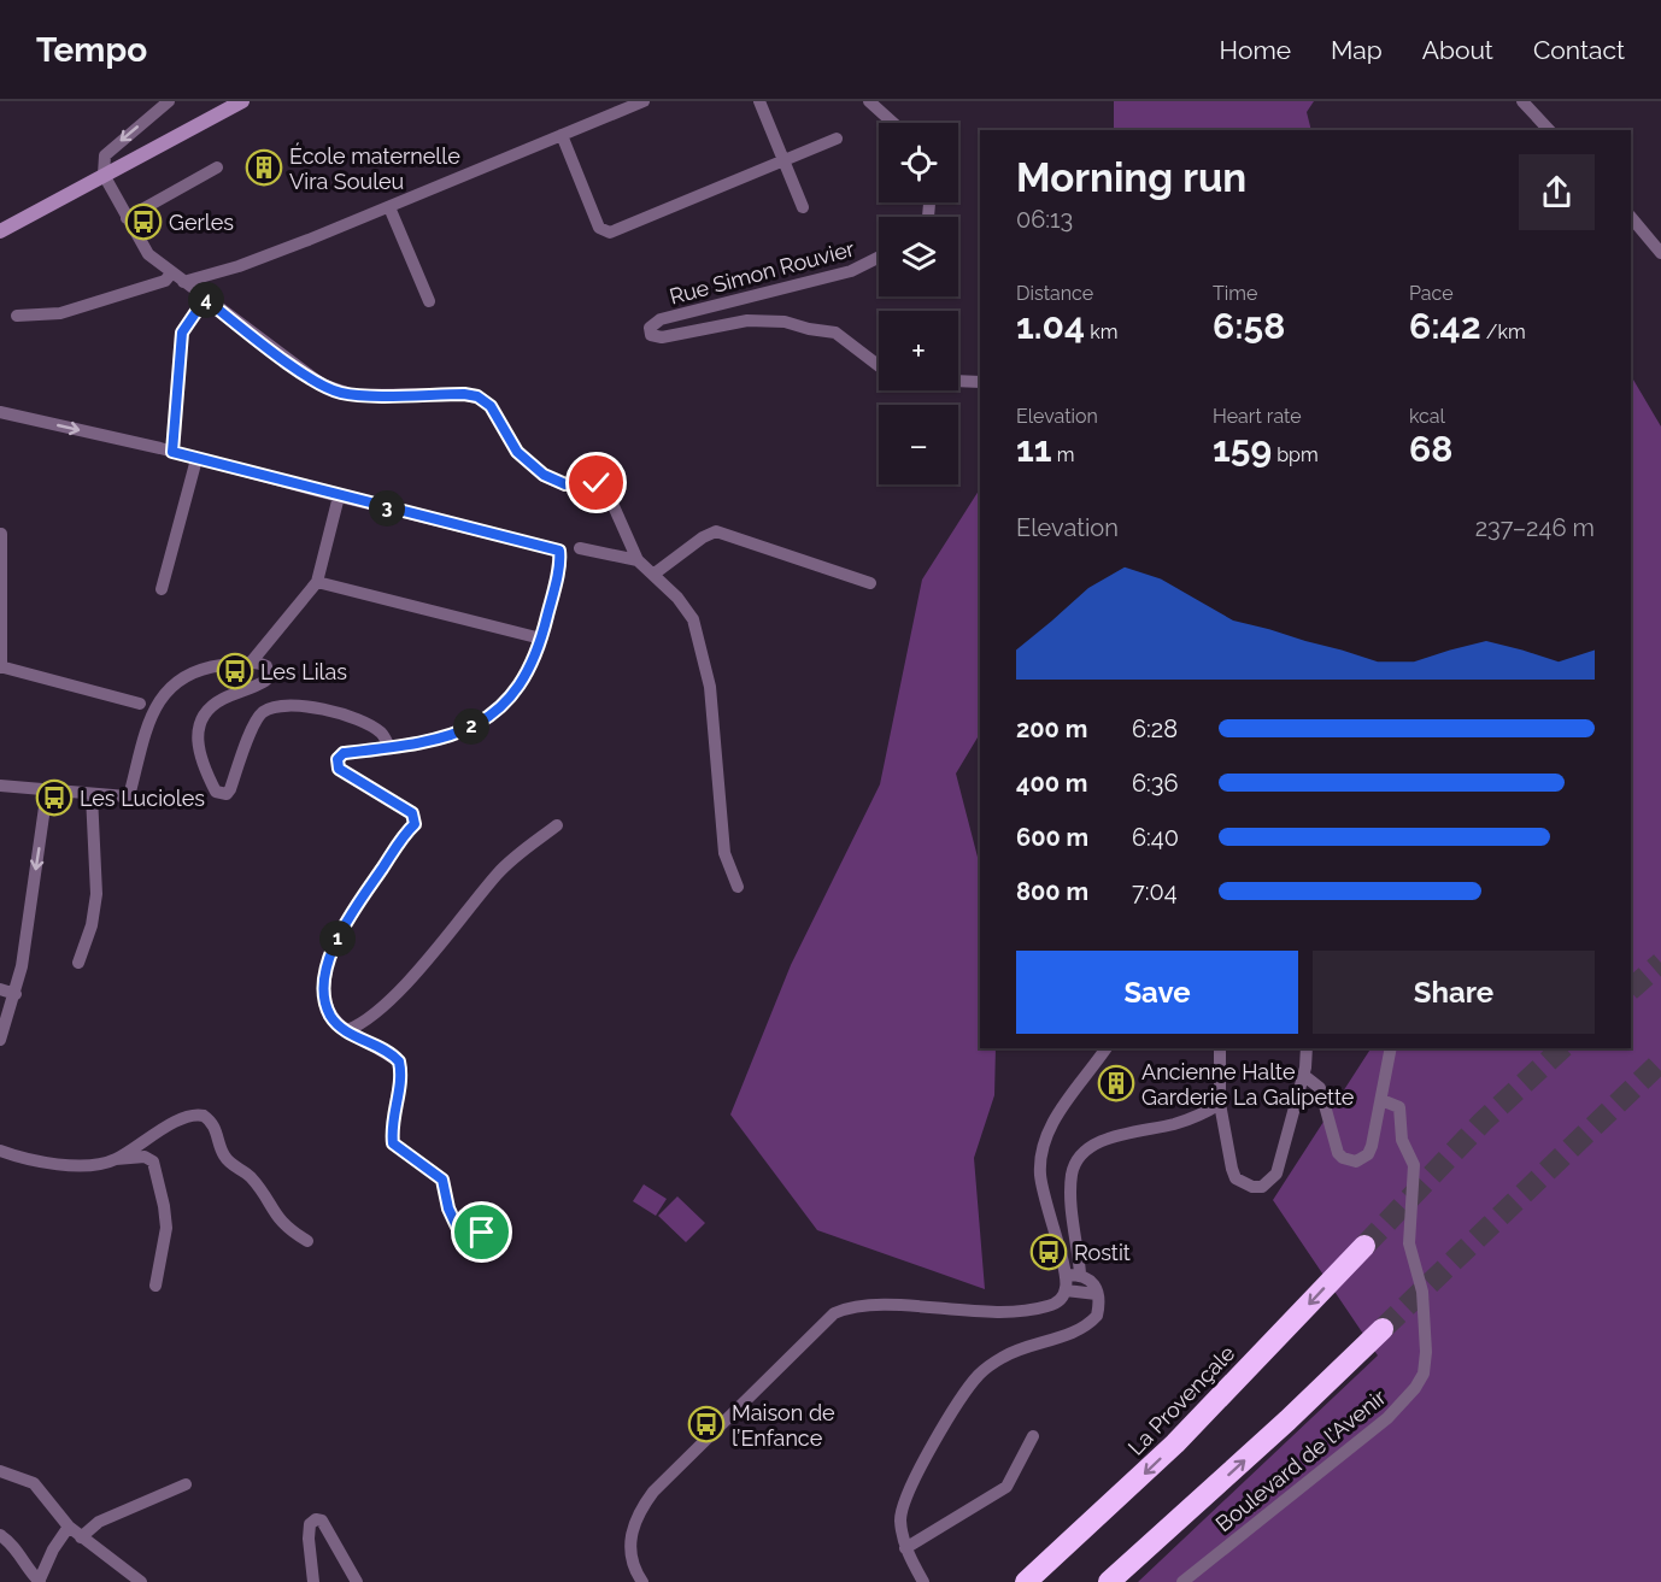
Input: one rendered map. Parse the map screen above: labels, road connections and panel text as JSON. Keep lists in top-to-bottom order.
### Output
{
  "streets": {
    "highway": ["La Provençale"],
    "street": ["Rue Simon Rouvier", "Boulevard de l'Avenir"]
  },
  "places": {
    "building": ["École maternelle Vira Souleu", "Ancienne Halte Garderie La Galipette"],
    "bus stop": [
      "Gerles",
      "Les Lilas",
      "Les Lucioles",
      "Rostit",
      "Maison de l’Enfance"
    ]
  },
  "page": {
    "header": "Tempo",
    "nav": [
      "Home",
      "Map",
      "About",
      "Contact"
    ],
    "map_buttons": ["+", "−"],
    "heading": ["Morning run", "06:13"],
    "stats": [
      ["Distance", "1.04 km"],
      ["Time", "6:58"],
      ["Pace", "6:42 /km"],
      ["Elevation", "11 m"],
      ["Heart rate", "159 bpm"],
      ["kcal", "68"]
    ],
    "pins": [
      "4",
      "3",
      "2",
      "1"
    ],
    "chart": ["Elevation", "237–246 m"],
    "list": [
      {
        "name": "200 m",
        "note": "6:28"
      },
      {
        "name": "400 m",
        "note": "6:36"
      },
      {
        "name": "600 m",
        "note": "6:40"
      },
      {
        "name": "800 m",
        "note": "7:04"
      }
    ],
    "buttons": ["Save", "Share"]
  }
}
